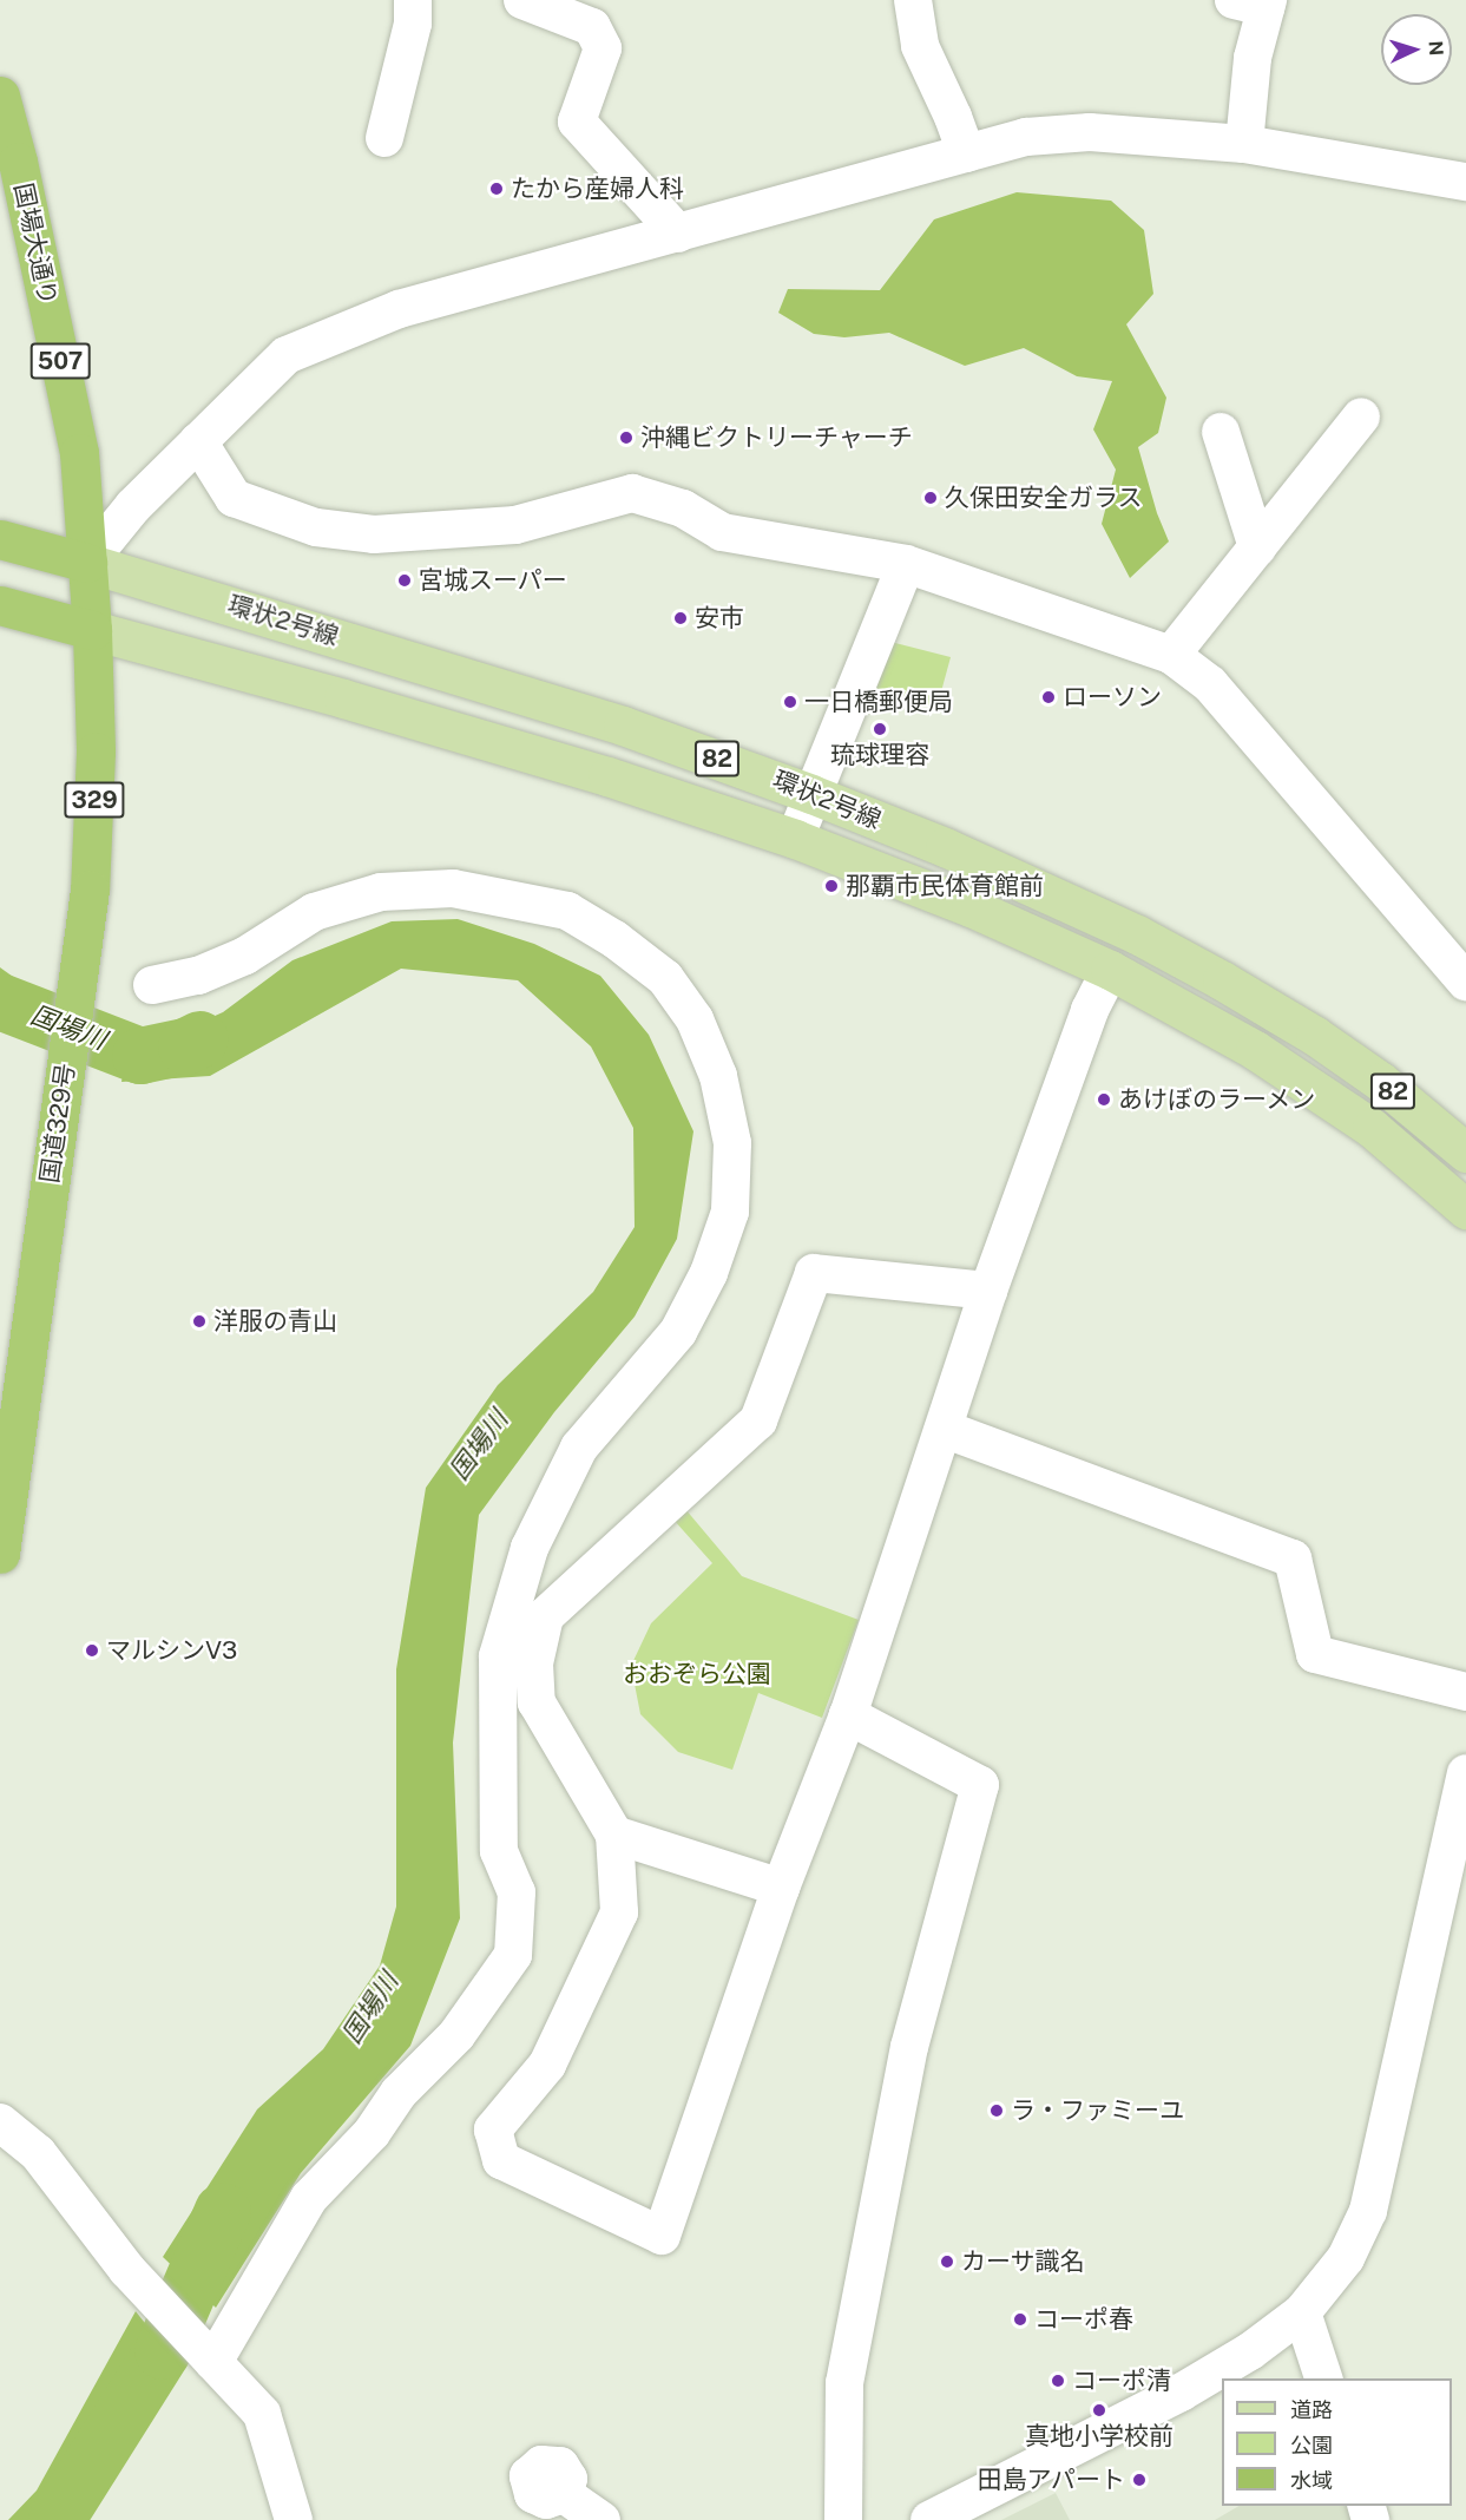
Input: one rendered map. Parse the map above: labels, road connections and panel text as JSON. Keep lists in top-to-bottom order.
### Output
{
  "streets": {
    "highway": [
      "国場大通り",
      "507",
      "329",
      "国道329号"
    ],
    "main road": ["環状2号線", "82"]
  },
  "crossings": [
    ["国場大通り", "環状2号線"],
    ["国場大通り", "国道329号"],
    ["環状2号線", "国道329号"]
  ],
  "water": ["国場川"],
  "parks": ["おおぞら公園"],
  "places": [
    "たから産婦人科",
    "沖縄ビクトリーチャーチ",
    "久保田安全ガラス",
    "宮城スーパー",
    "安市",
    "ローソン",
    "一日橋郵便局",
    "琉球理容",
    "那覇市民体育館前",
    "あけぼのラーメン",
    "洋服の青山",
    "マルシンV3",
    "ラ・ファミーユ",
    "カーサ識名",
    "コーポ春",
    "コーポ清",
    "真地小学校前",
    "田島アパート"
  ],
  "legend": ["道路", "公園", "水域"],
  "north": "right"
}
